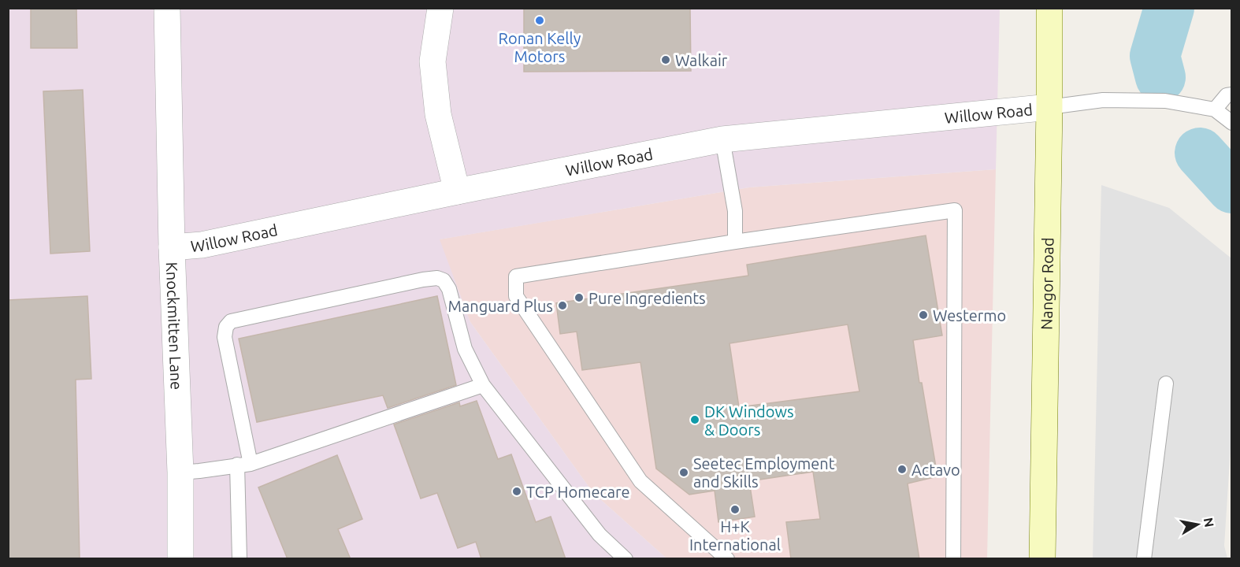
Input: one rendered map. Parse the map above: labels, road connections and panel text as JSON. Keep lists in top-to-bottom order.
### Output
{
  "streets": {
    "main road": ["Nangor Road"],
    "street": ["Willow Road", "Knockmitten Lane"]
  },
  "crossings": [
    ["Willow Road", "Nangor Road"],
    ["Willow Road", "Knockmitten Lane"]
  ],
  "places": [
    "Ronan Kelly Motors",
    "Walkair",
    "Pure Ingredients",
    "Manguard Plus",
    "Westermo",
    "DK Windows & Doors",
    "Actavo",
    "Seetec Employment and Skills",
    "TCP Homecare",
    "H+K International"
  ],
  "north": "right"
}
